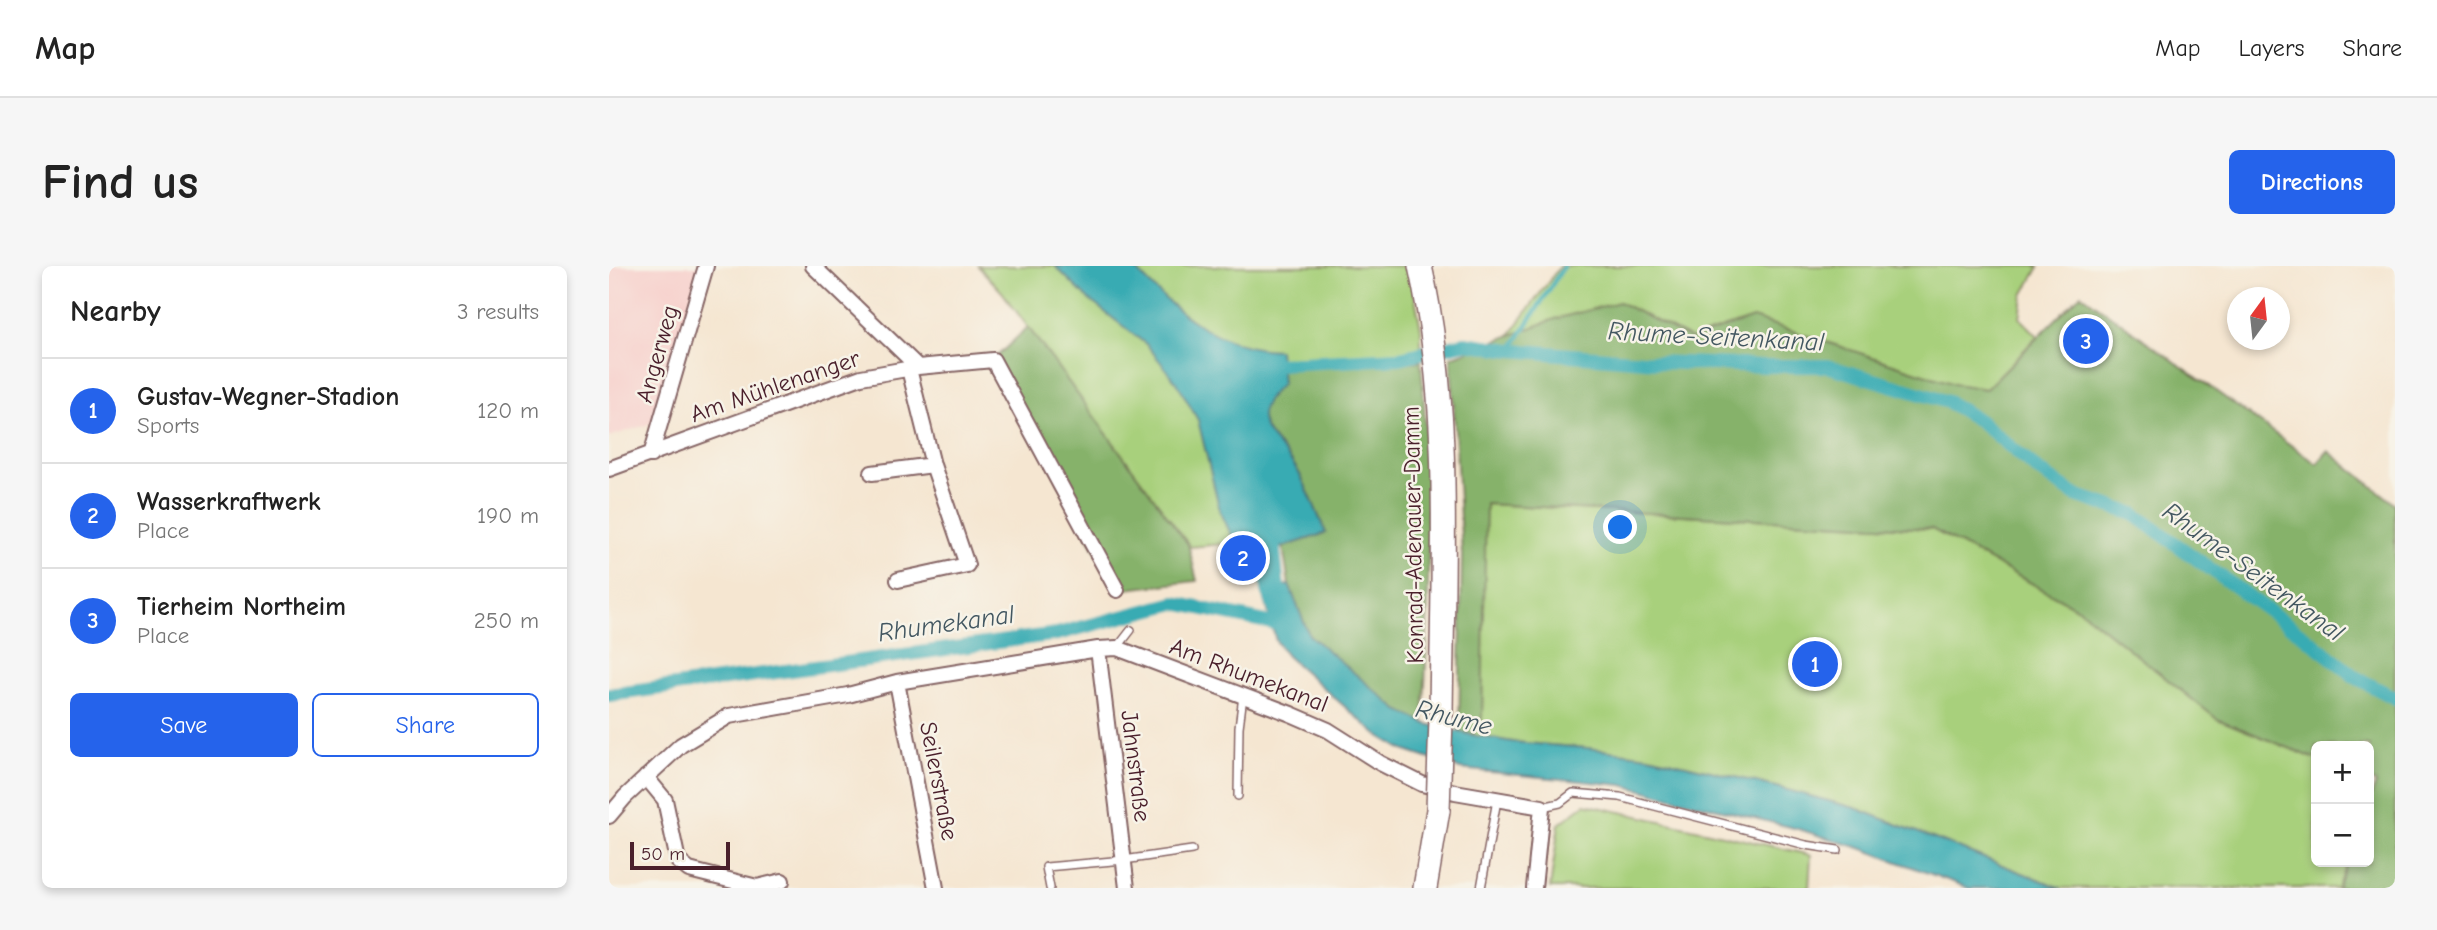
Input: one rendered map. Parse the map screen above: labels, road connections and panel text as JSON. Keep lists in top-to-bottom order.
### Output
{
  "streets": {
    "main road": ["Konrad-Adenauer-Damm"],
    "street": [
      "Angerweg",
      "Am Mühlenanger",
      "Am Rhumekanal",
      "Jahnstraße",
      "Seilerstraße"
    ]
  },
  "crossings": [
    ["Angerweg", "Am Mühlenanger"],
    ["Am Rhumekanal", "Jahnstraße"],
    ["Am Rhumekanal", "Seilerstraße"]
  ],
  "water": ["Rhume-Seitenkanal", "Rhumekanal", "Rhume"],
  "scale_bar": "50 m",
  "north": "top",
  "page": {
    "header": "Map",
    "nav": ["Map", "Layers", "Share"],
    "buttons": [
      "Directions",
      ["Save", "Share"]
    ],
    "title": "Find us",
    "heading": ["Nearby", "3 results"],
    "pins": ["3", "2", "1"],
    "list": [
      {
        "mark": "1",
        "name": "Gustav-Wegner-Stadion",
        "note": "Sports",
        "value": "120 m"
      },
      {
        "mark": "2",
        "name": "Wasserkraftwerk",
        "note": "Place",
        "value": "190 m"
      },
      {
        "mark": "3",
        "name": "Tierheim Northeim",
        "note": "Place",
        "value": "250 m"
      }
    ],
    "map_buttons": ["+", "−"],
    "scale": "50 m"
  }
}
